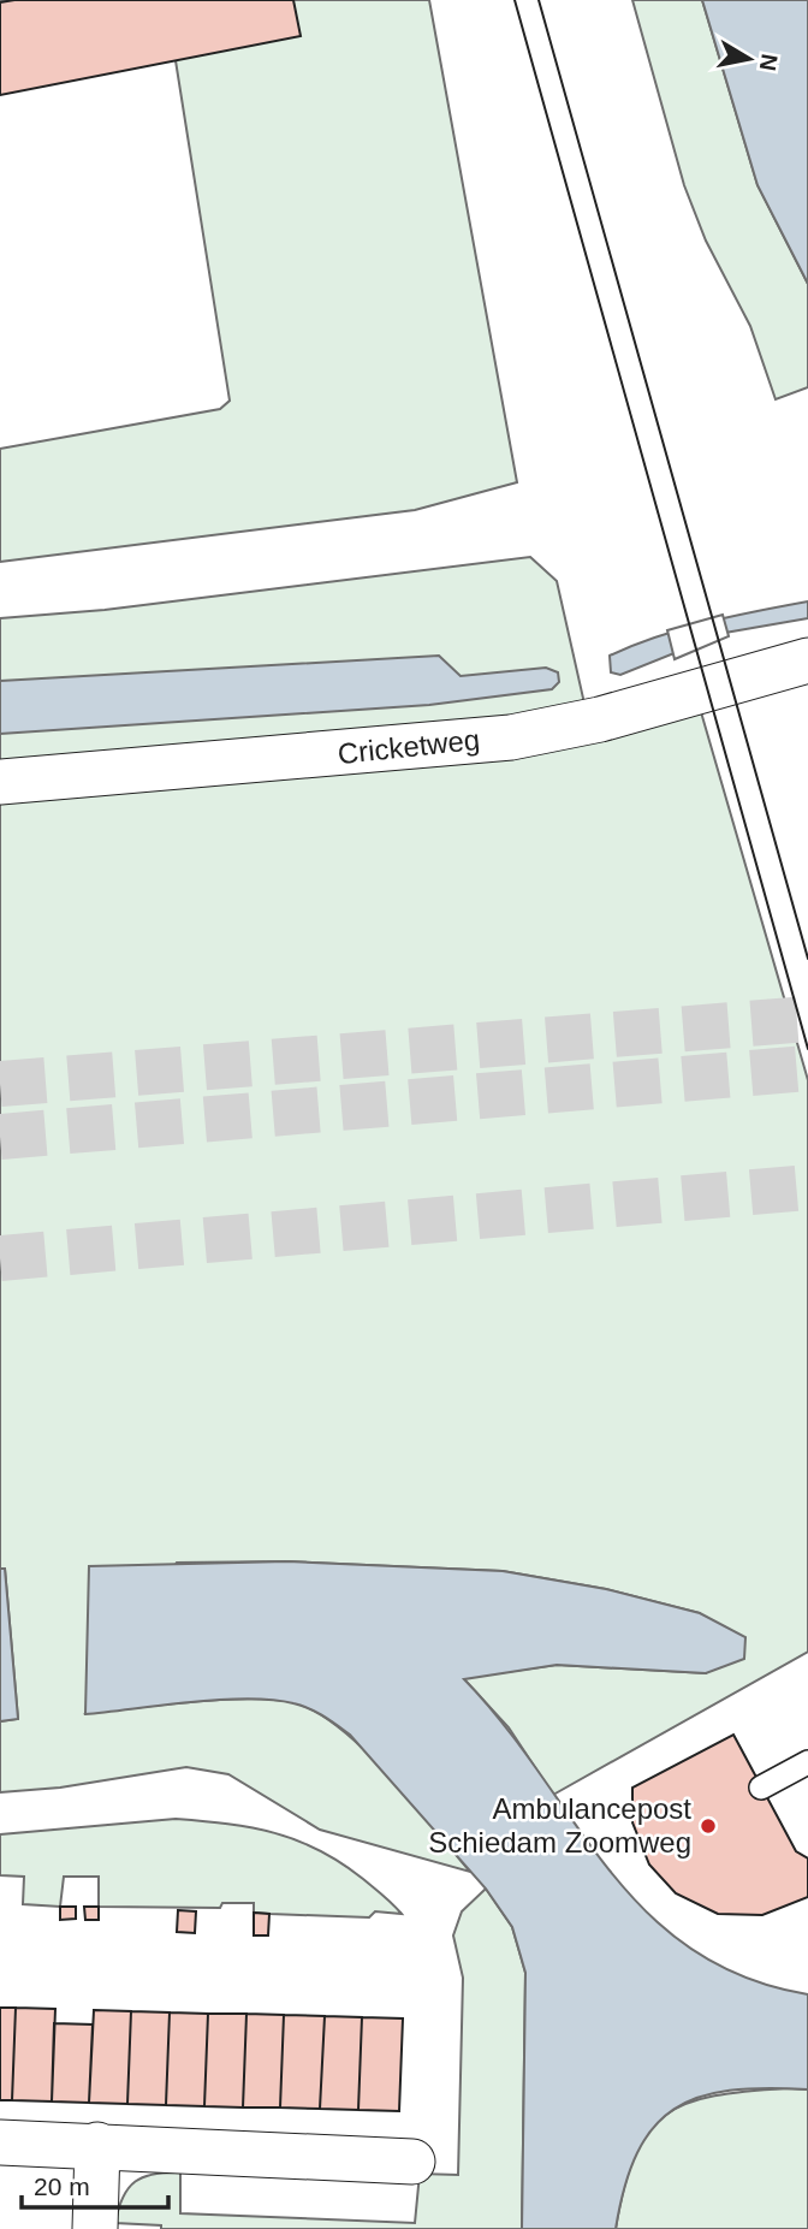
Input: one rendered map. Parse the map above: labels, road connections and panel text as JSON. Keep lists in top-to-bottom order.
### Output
{
  "streets": {
    "street": ["Cricketweg"]
  },
  "places": ["Ambulancepost Schiedam Zoomweg"],
  "scale_bar": "20 m",
  "north": "right"
}
